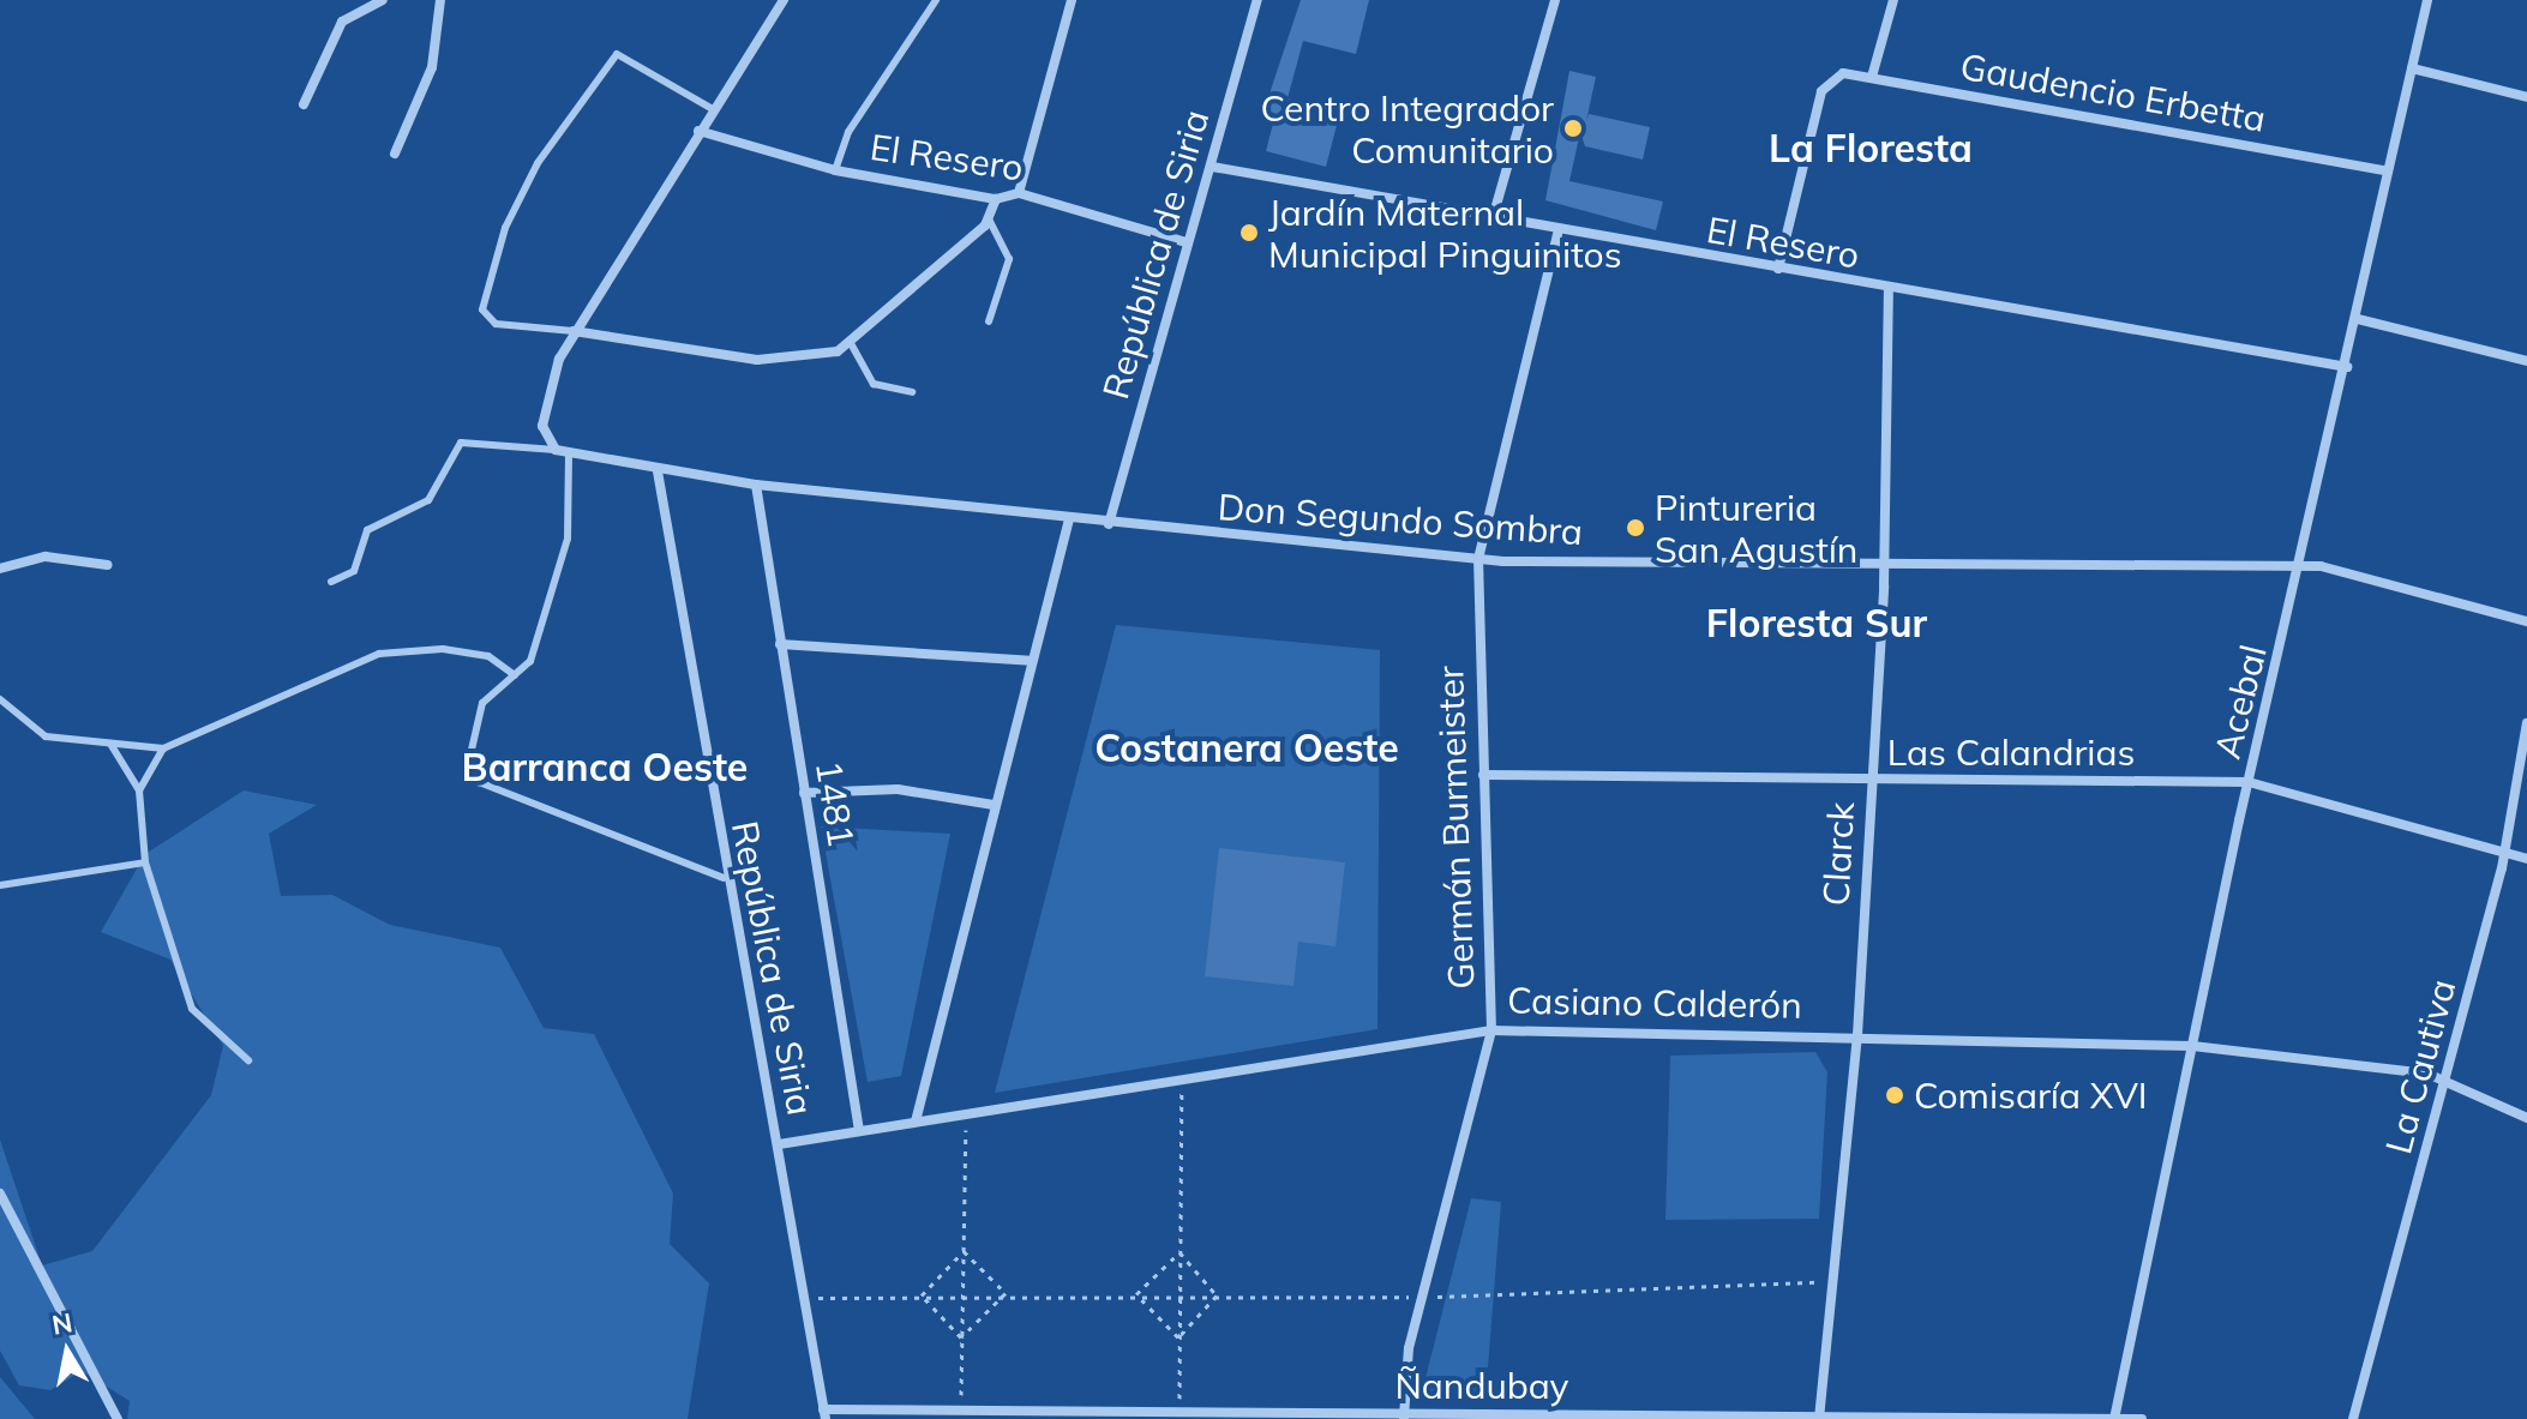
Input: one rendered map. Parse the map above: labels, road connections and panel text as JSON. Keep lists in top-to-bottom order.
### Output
{
  "streets": {
    "street": [
      "Gaudencio Erbetta",
      "El Resero",
      "República de Siria",
      "Don Segundo Sombra",
      "Acebal",
      "Las Calandrias",
      "1481",
      "Germán Burmeister",
      "Clarck",
      "Casiano Calderón",
      "La Cautiva",
      "Ñandubay"
    ]
  },
  "crossings": [
    ["Gaudencio Erbetta", "El Resero"],
    ["Gaudencio Erbetta", "Acebal"],
    ["El Resero", "República de Siria"],
    ["El Resero", "Acebal"],
    ["El Resero", "Germán Burmeister"],
    ["El Resero", "Clarck"],
    ["República de Siria", "Don Segundo Sombra"],
    ["República de Siria", "Casiano Calderón"],
    ["República de Siria", "Ñandubay"],
    ["Don Segundo Sombra", "Acebal"],
    ["Don Segundo Sombra", "1481"],
    ["Don Segundo Sombra", "Germán Burmeister"],
    ["Don Segundo Sombra", "Clarck"],
    ["Acebal", "Las Calandrias"],
    ["Acebal", "Casiano Calderón"],
    ["Acebal", "Ñandubay"],
    ["Las Calandrias", "Germán Burmeister"],
    ["Las Calandrias", "Clarck"],
    ["Las Calandrias", "La Cautiva"],
    ["1481", "Casiano Calderón"],
    ["Germán Burmeister", "Casiano Calderón"],
    ["Germán Burmeister", "Ñandubay"],
    ["Clarck", "Casiano Calderón"],
    ["Clarck", "Ñandubay"],
    ["Casiano Calderón", "La Cautiva"]
  ],
  "districts": [
    "La Floresta",
    "Floresta Sur",
    "Costanera Oeste",
    "Barranca Oeste"
  ],
  "places": [
    "Centro Integrador Comunitario",
    "Jardín Maternal Municipal Pinguinitos",
    "Pintureria San Agustín",
    "Comisaría XVI"
  ],
  "north": "top"
}
